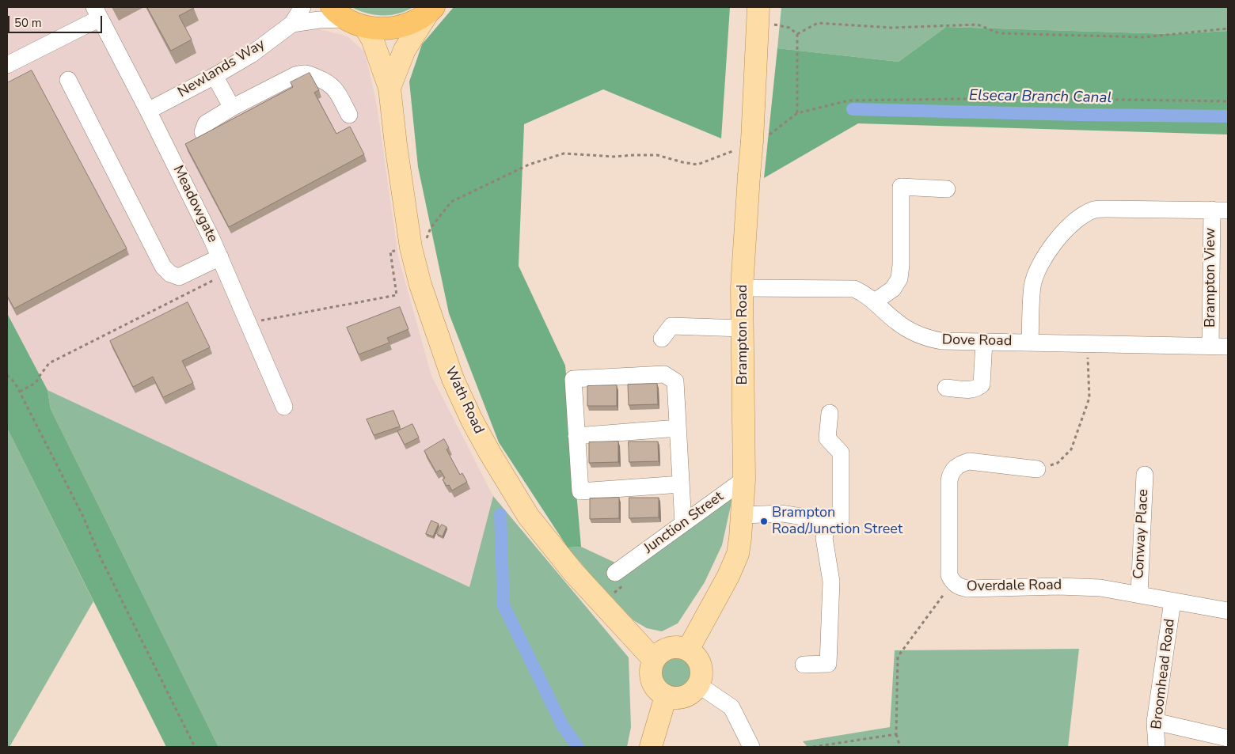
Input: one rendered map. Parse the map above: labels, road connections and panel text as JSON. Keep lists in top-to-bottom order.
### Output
{
  "streets": {
    "main road": ["Brampton Road", "Wath Road"],
    "street": [
      "Newlands Way",
      "Meadowgate",
      "Brampton View",
      "Dove Road",
      "Junction Street",
      "Conway Place",
      "Overdale Road",
      "Broomhead Road"
    ]
  },
  "crossings": [
    ["Newlands Way", "Meadowgate"],
    ["Brampton View", "Dove Road"],
    ["Brampton Road", "Dove Road"],
    ["Brampton Road", "Wath Road"],
    ["Brampton Road", "Junction Street"],
    ["Conway Place", "Overdale Road"],
    ["Overdale Road", "Broomhead Road"]
  ],
  "water": ["Elsecar Branch Canal"],
  "places": ["Brampton Road/Junction Street"],
  "scale_bar": "50 m"
}
